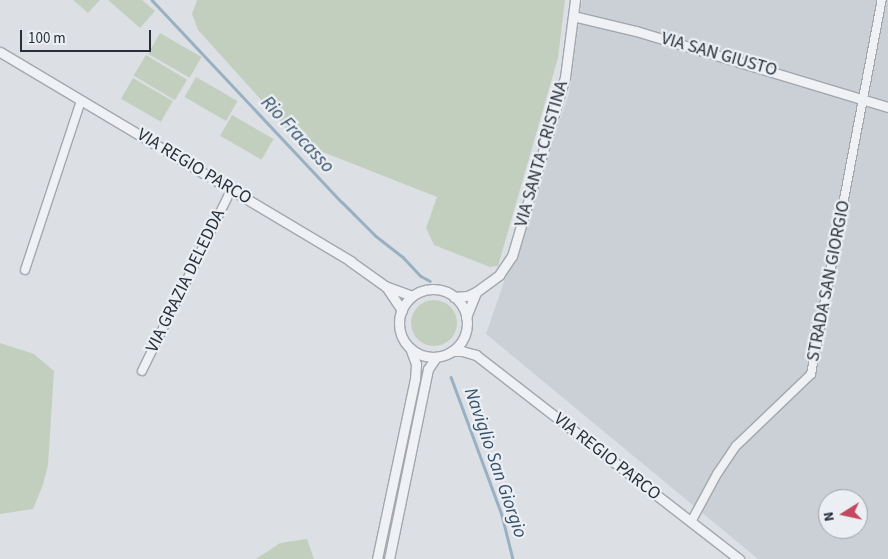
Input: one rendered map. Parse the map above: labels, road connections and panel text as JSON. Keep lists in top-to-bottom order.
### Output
{
  "streets": {
    "street": [
      "VIA SAN GIUSTO",
      "VIA SANTA CRISTINA",
      "VIA REGIO PARCO",
      "VIA GRAZIA DELEDDA",
      "STRADA SAN GIORGIO"
    ]
  },
  "crossings": [
    ["VIA SAN GIUSTO", "VIA SANTA CRISTINA"],
    ["VIA SAN GIUSTO", "STRADA SAN GIORGIO"],
    ["VIA SANTA CRISTINA", "VIA REGIO PARCO"],
    ["VIA REGIO PARCO", "VIA GRAZIA DELEDDA"],
    ["VIA REGIO PARCO", "STRADA SAN GIORGIO"]
  ],
  "water": ["Rio Fracasso", "Naviglio San Giorgio"],
  "scale_bar": "100 m",
  "north": "left"
}
